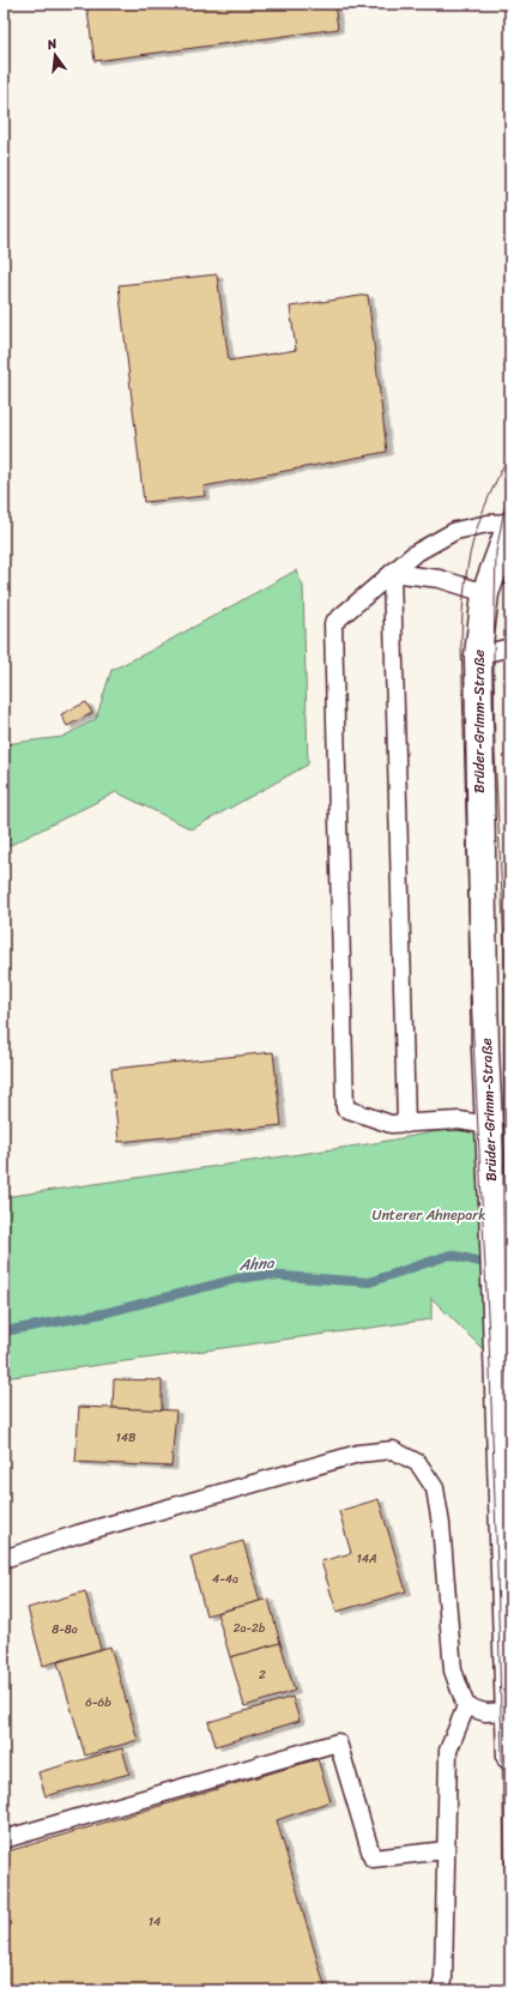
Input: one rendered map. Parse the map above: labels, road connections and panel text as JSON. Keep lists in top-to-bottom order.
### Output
{
  "streets": {
    "street": ["Brüder-Grimm-Straße"]
  },
  "water": ["Ahna"],
  "parks": ["Unterer Ahnepark"],
  "house_numbers": [
    "14B",
    "14A",
    "4-4a",
    "2a-2b",
    "8-8a",
    "2",
    "6-6b",
    "14"
  ],
  "north": "top"
}
